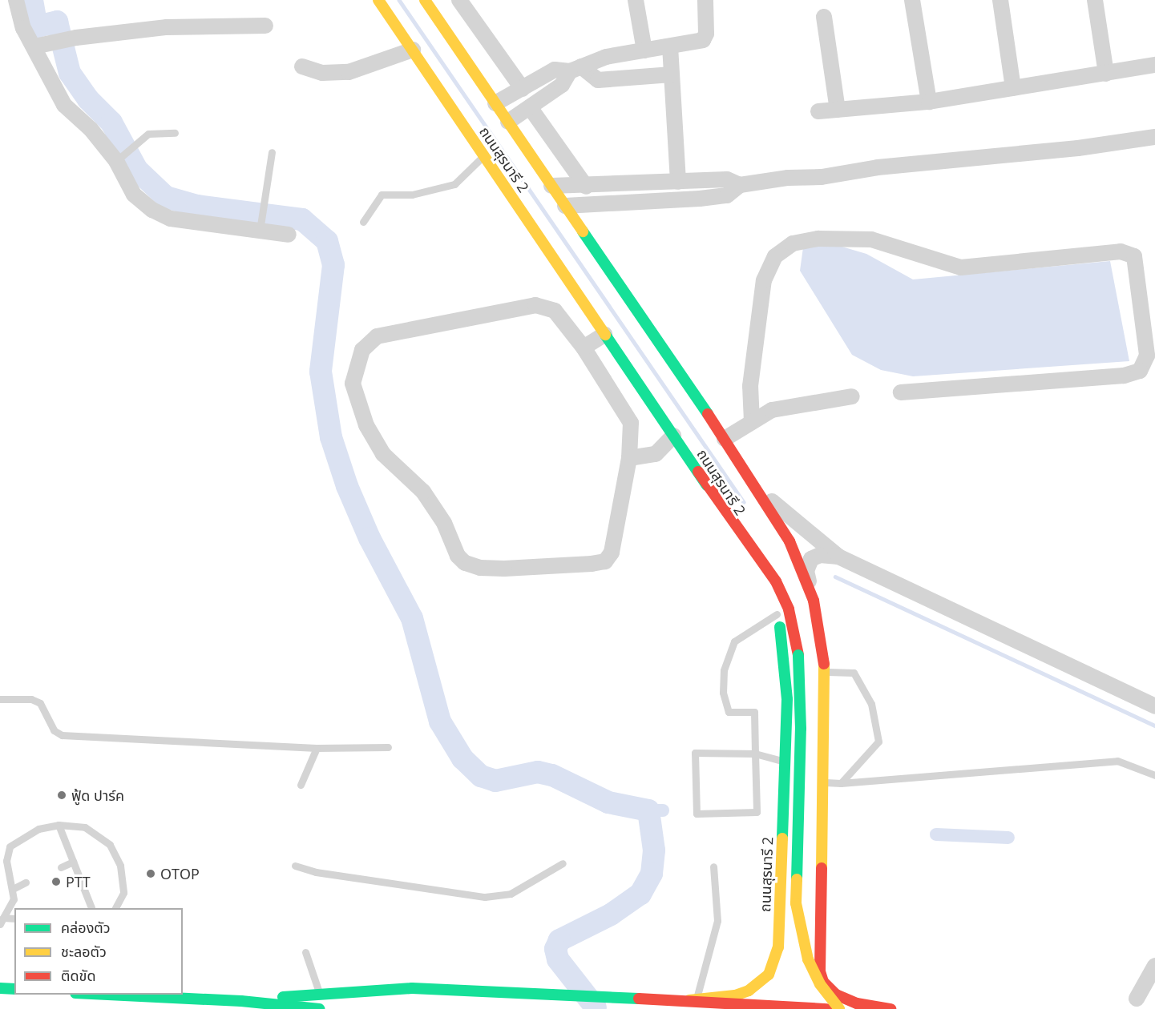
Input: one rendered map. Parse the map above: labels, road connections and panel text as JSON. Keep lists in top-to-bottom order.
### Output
{
  "streets": {
    "main road": ["ถนนสุรนารี 2"]
  },
  "places": ["ฟู้ด ปาร์ค", "OTOP", "PTT"],
  "legend": ["คล่องตัว", "ชะลอตัว", "ติดขัด"]
}
